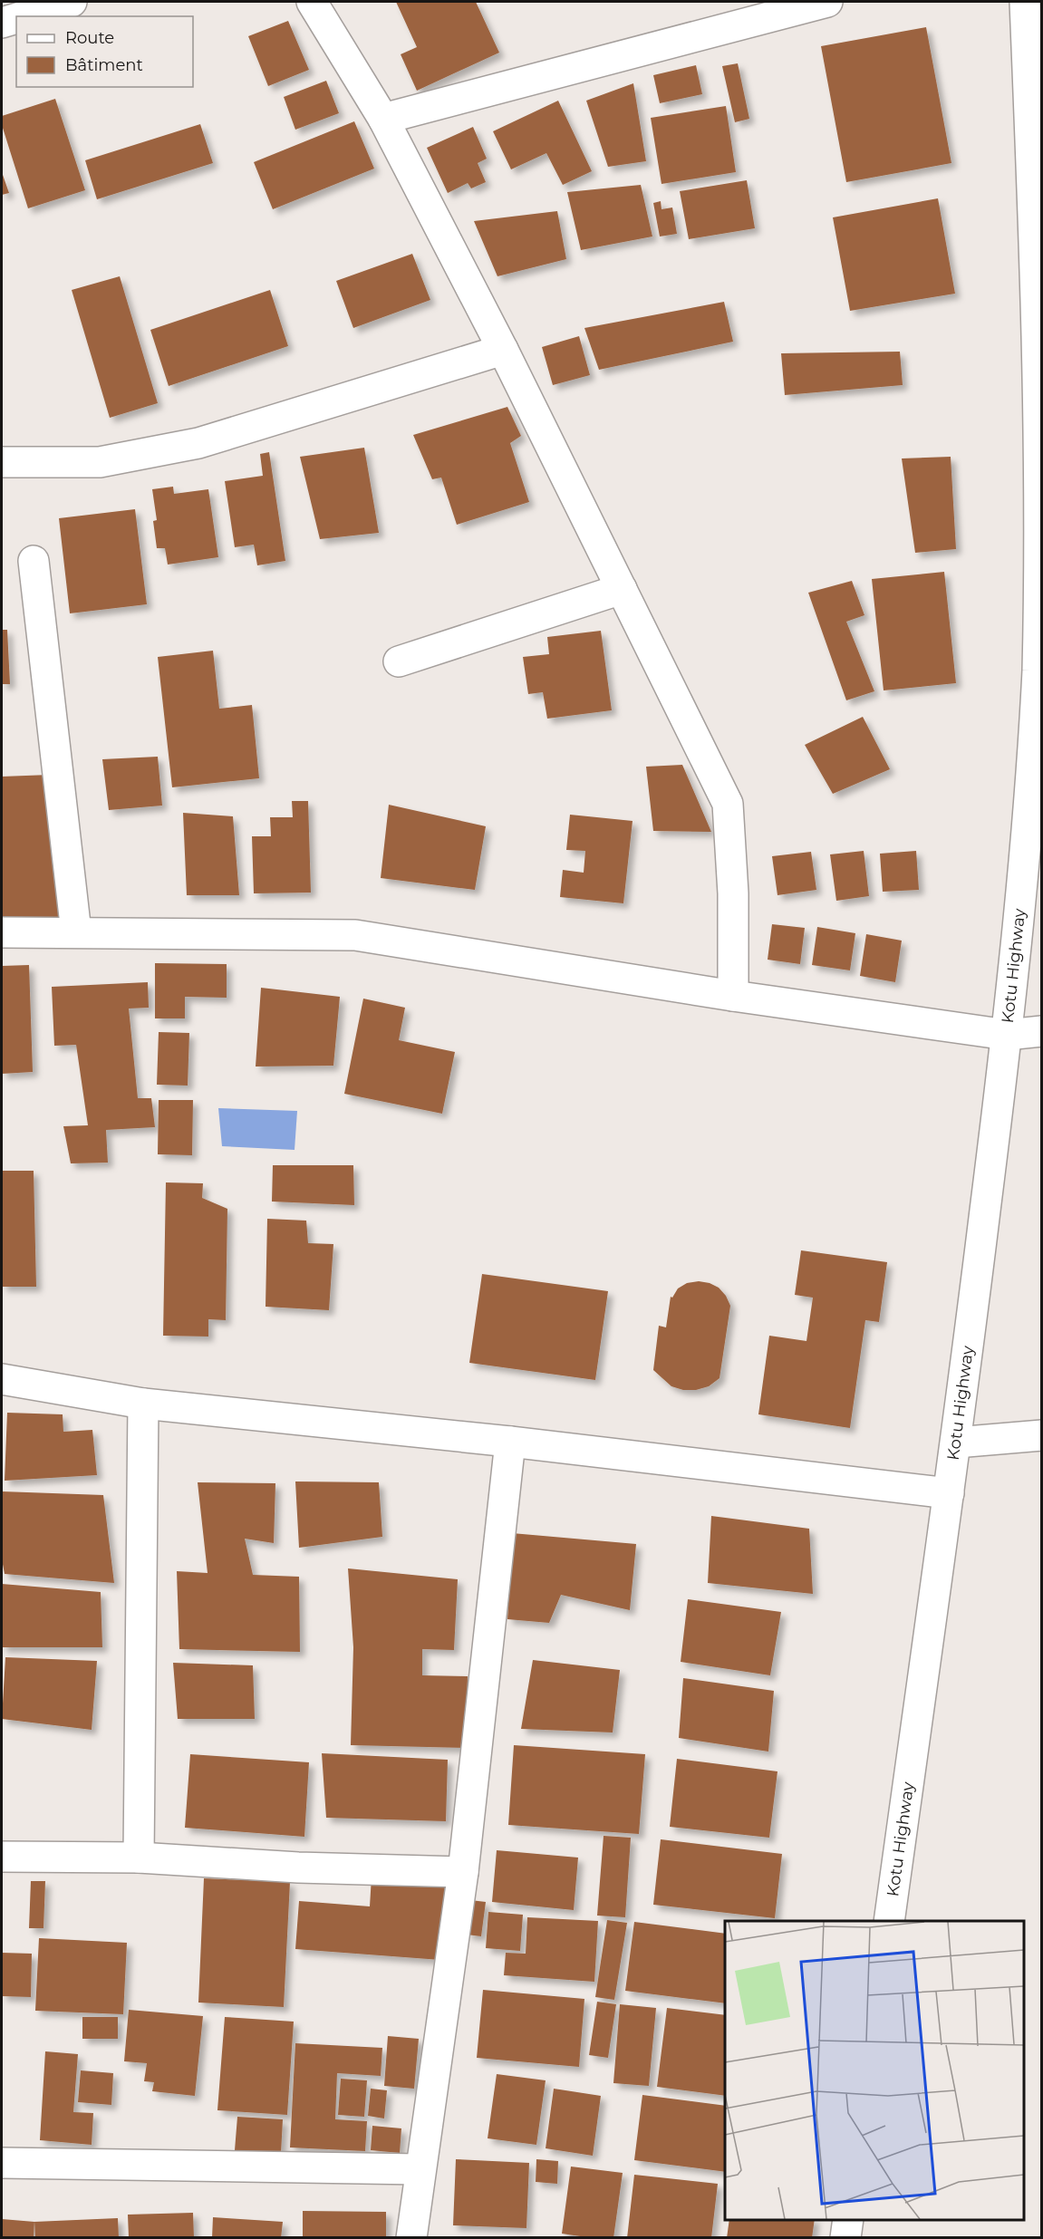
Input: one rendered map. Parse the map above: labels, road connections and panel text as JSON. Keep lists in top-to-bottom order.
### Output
{
  "streets": {
    "street": ["Kotu Highway"]
  },
  "legend": ["Route", "Bâtiment"]
}
